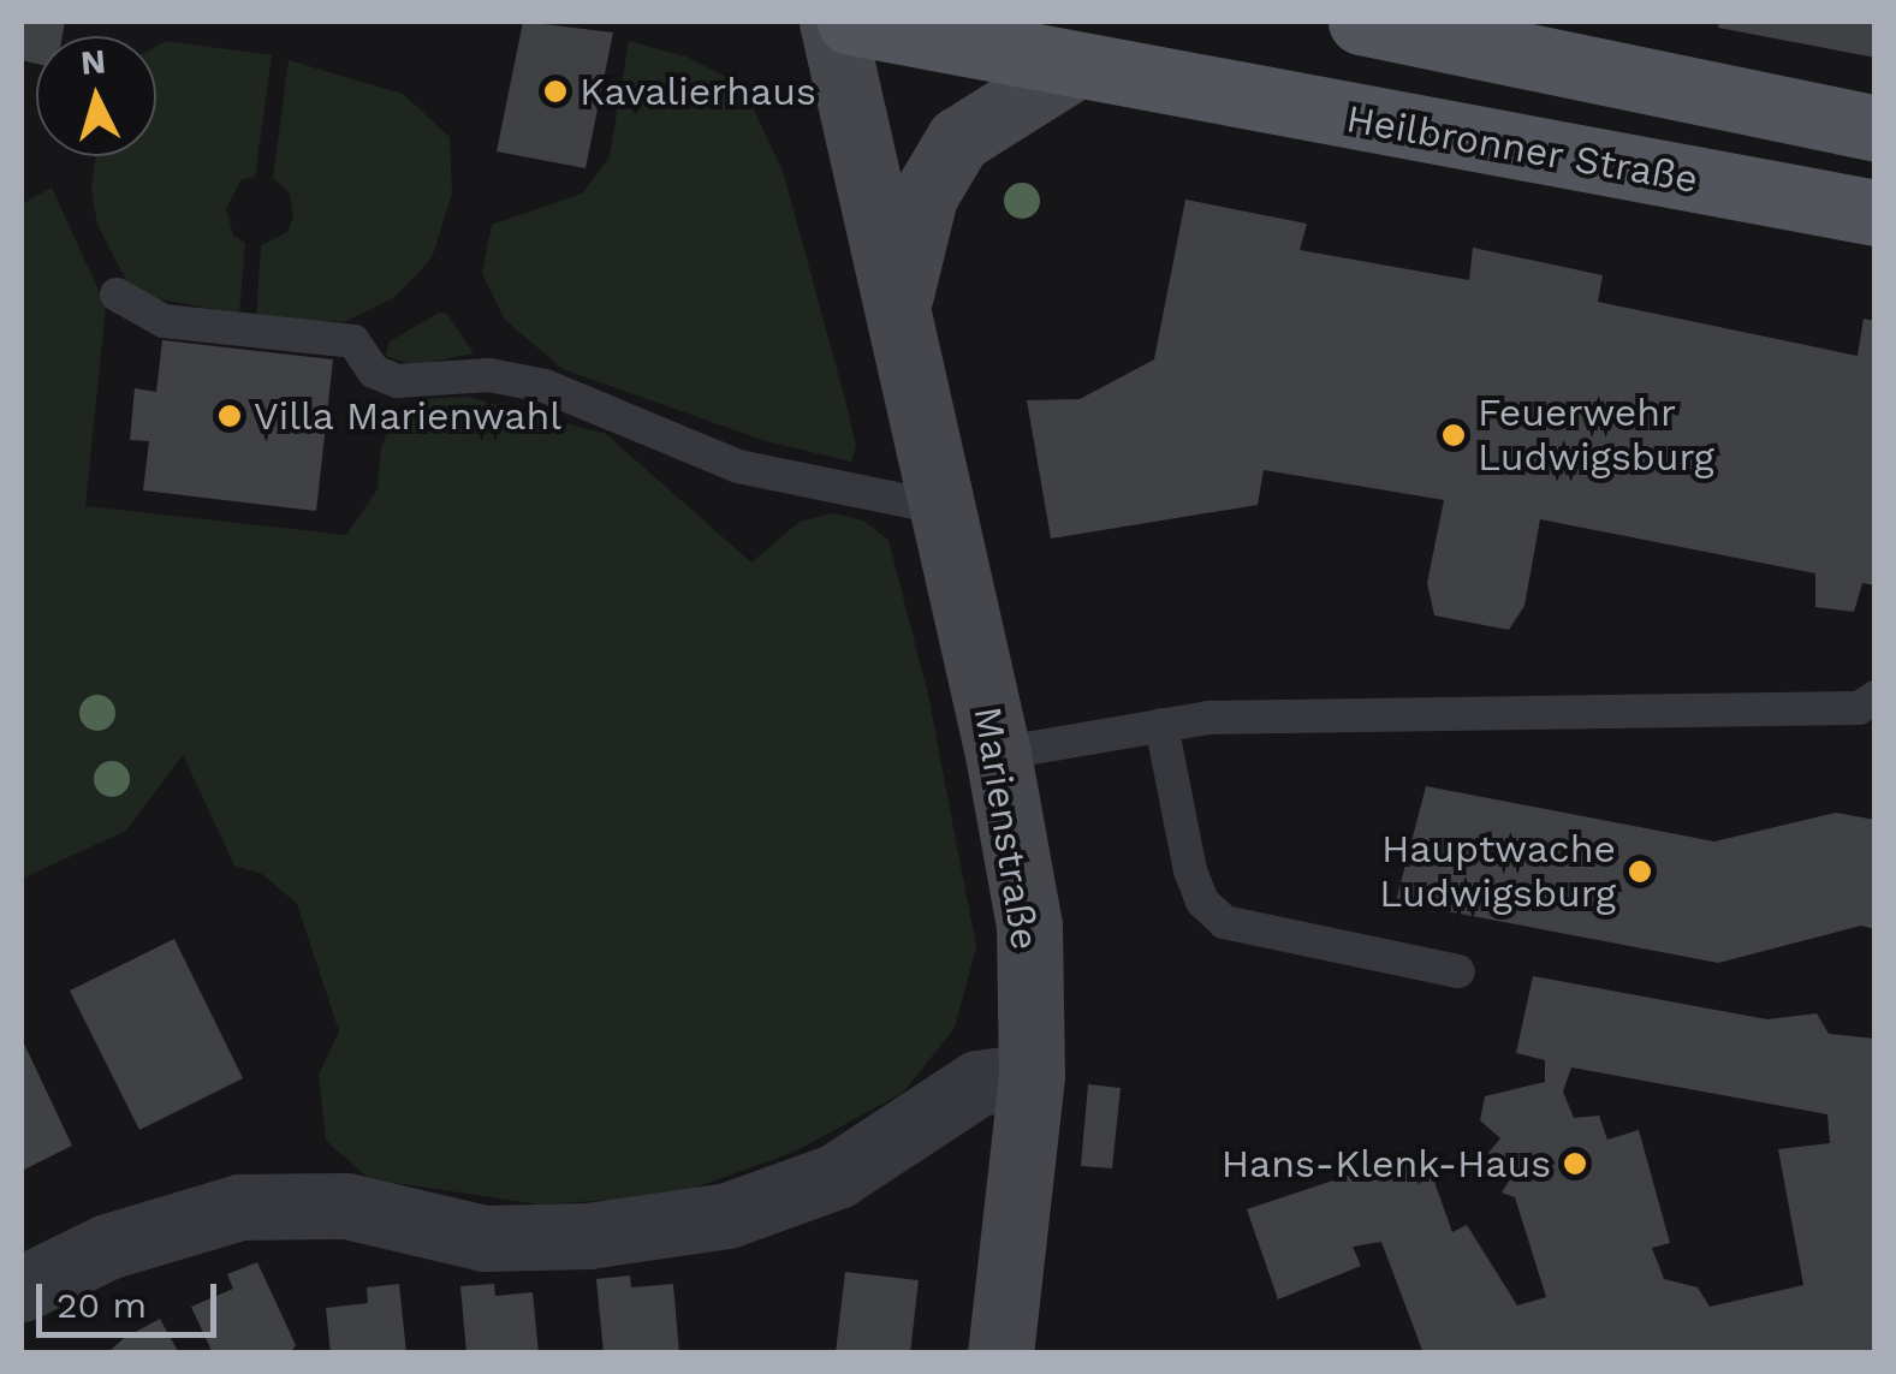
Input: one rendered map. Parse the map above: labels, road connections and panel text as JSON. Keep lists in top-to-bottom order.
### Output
{
  "streets": {
    "main road": ["Heilbronner Straße"],
    "street": ["Marienstraße"]
  },
  "crossings": [
    ["Heilbronner Straße", "Marienstraße"]
  ],
  "places": [
    "Kavalierhaus",
    "Villa Marienwahl",
    "Feuerwehr Ludwigsburg",
    "Hauptwache Ludwigsburg",
    "Hans-Klenk-Haus"
  ],
  "scale_bar": "20 m",
  "north": "top"
}
